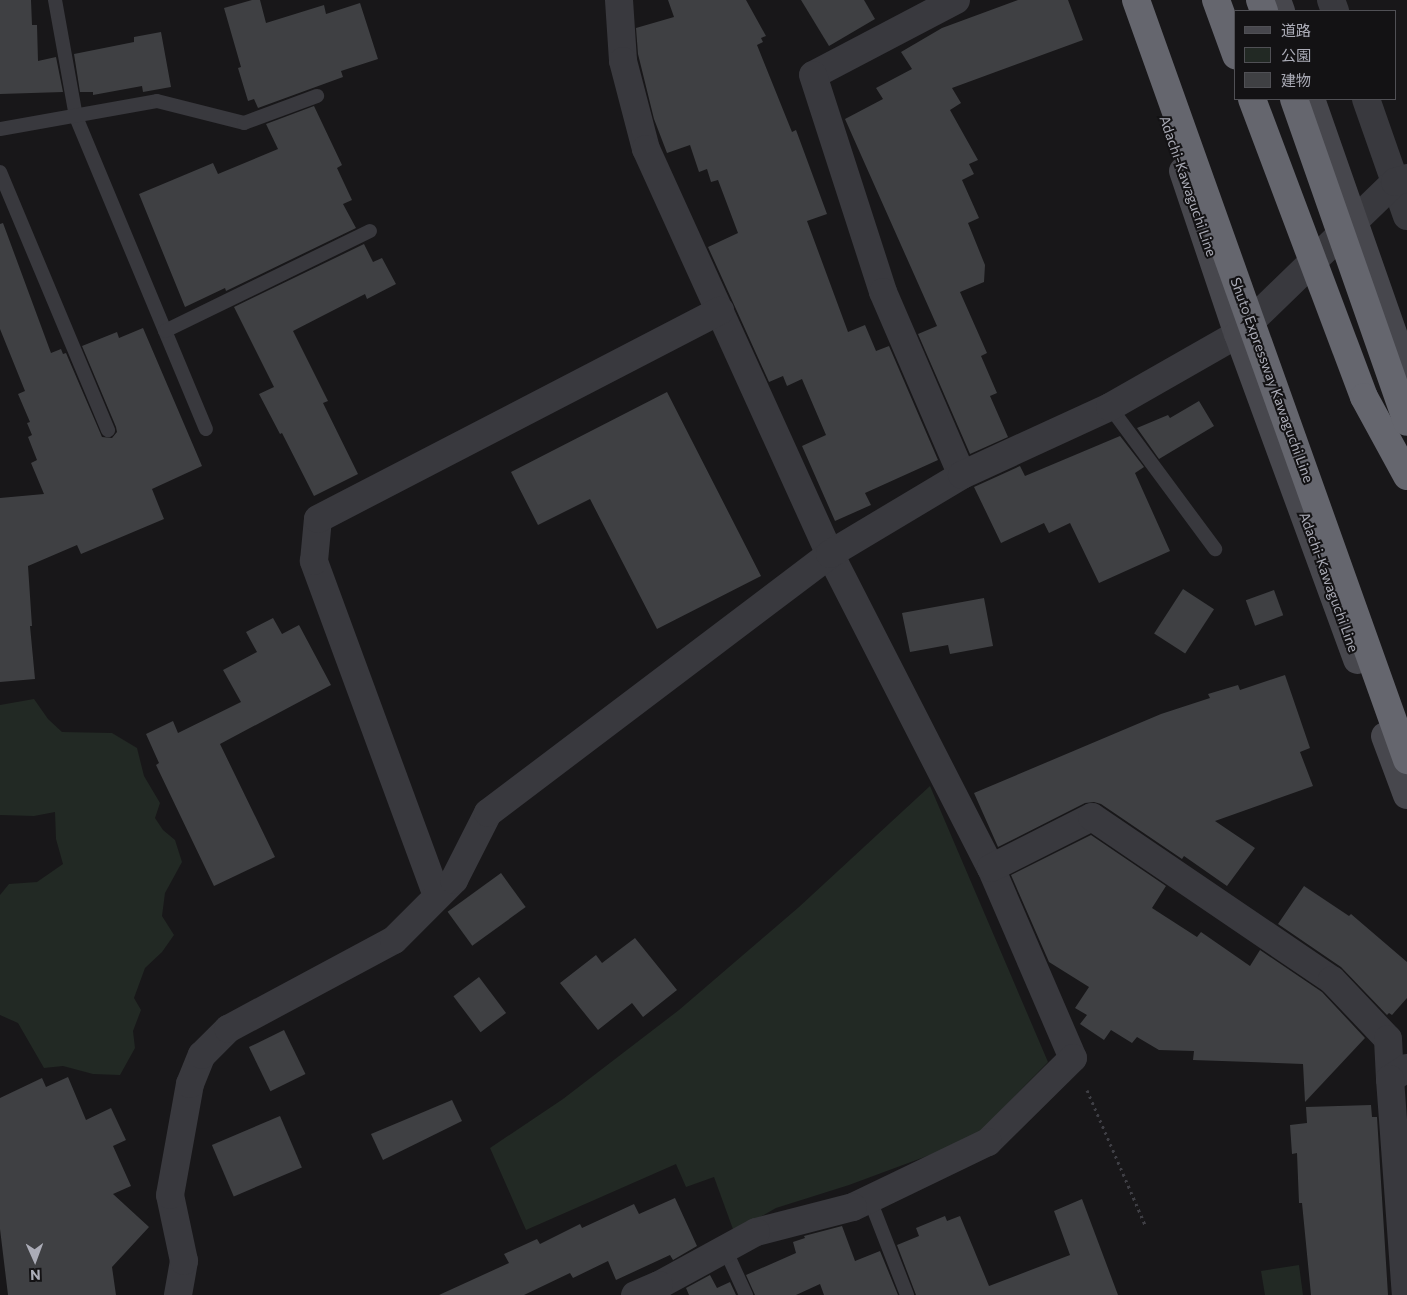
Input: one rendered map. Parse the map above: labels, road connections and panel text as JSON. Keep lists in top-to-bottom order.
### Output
{
  "streets": {
    "highway": ["Shuto Expressway Kawaguchi Line"],
    "main road": ["Adachi-Kawaguchi Line"]
  },
  "legend": ["道路", "公園", "建物"],
  "north": "bottom"
}
